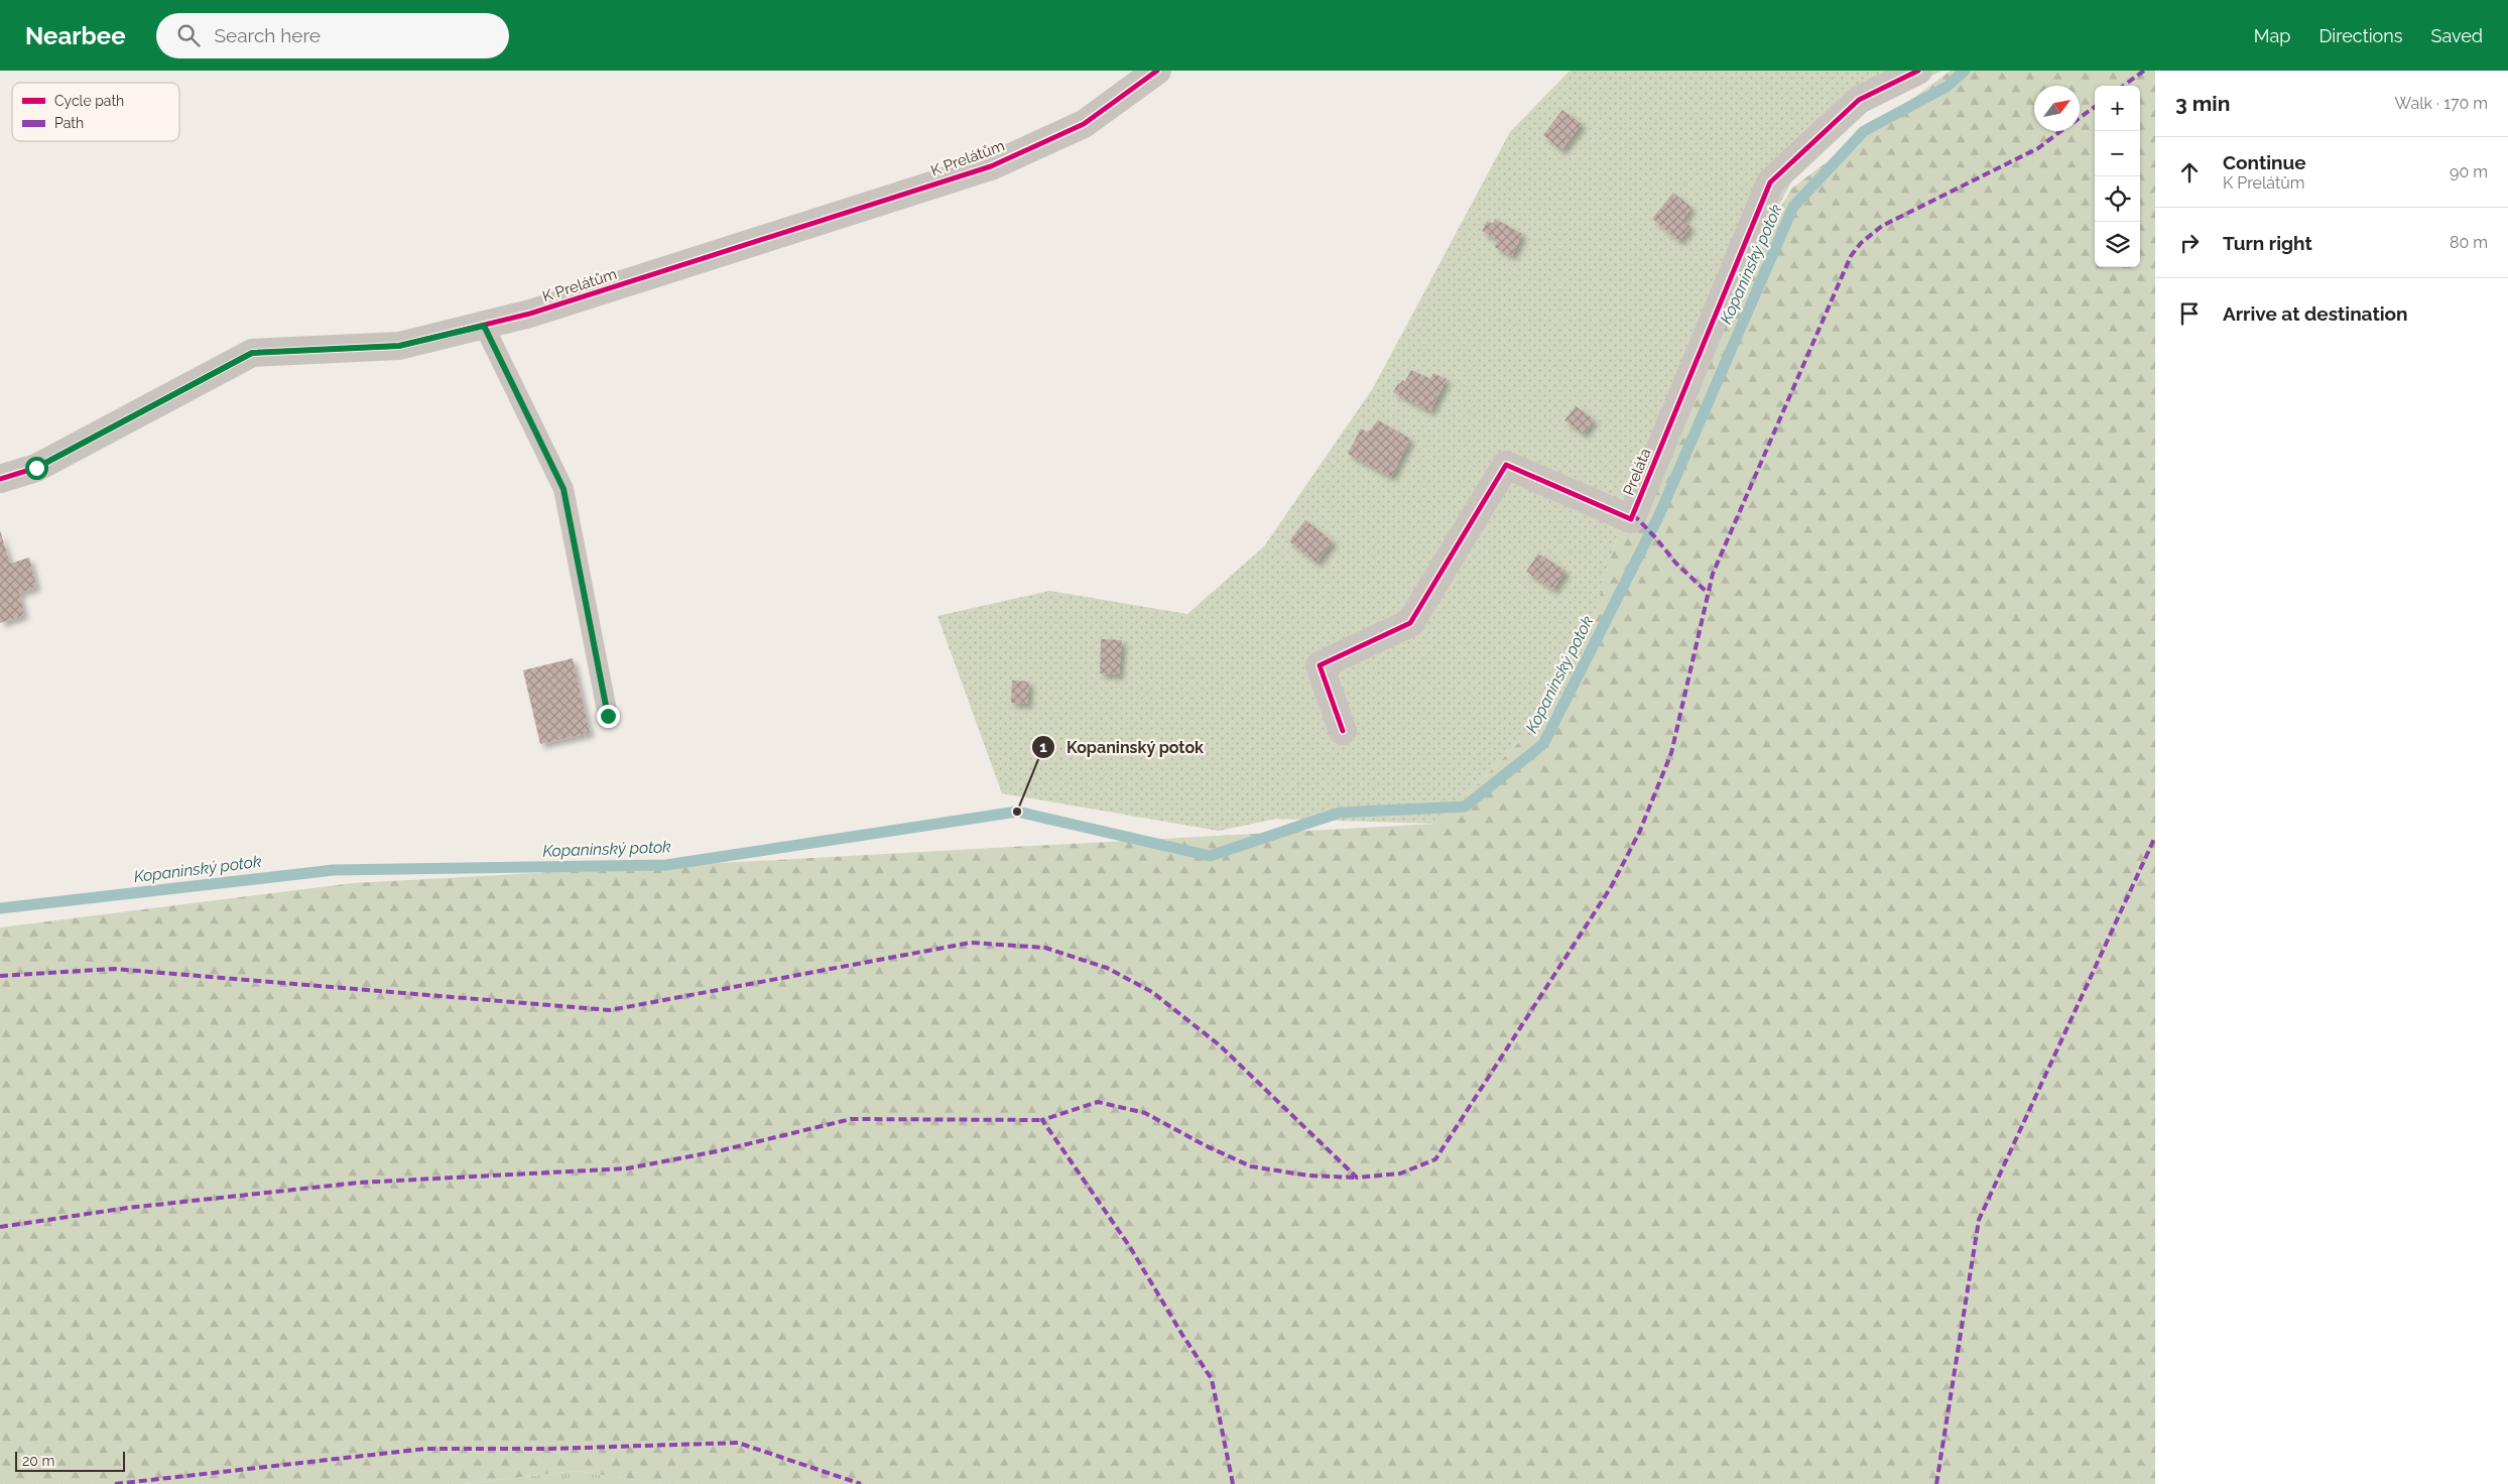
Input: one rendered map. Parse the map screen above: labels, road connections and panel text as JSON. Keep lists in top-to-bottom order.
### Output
{
  "streets": {
    "street": ["K Prelátům", "Preláta"]
  },
  "water": ["Kopaninský potok"],
  "places": ["Kopaninský potok"],
  "legend": ["Cycle path", "Path"],
  "scale_bar": "20 m",
  "north": "top right",
  "page": {
    "header": "Nearbee",
    "search": "Search here",
    "nav": ["Map", "Directions", "Saved"],
    "heading": ["3 min", "Walk · 170 m"],
    "map_buttons": ["+", "−"],
    "list": [
      ["Continue", "K Prelátům", "90 m"],
      ["Turn right", "80 m"],
      "Arrive at destination"
    ],
    "scale": "20 m"
  }
}
